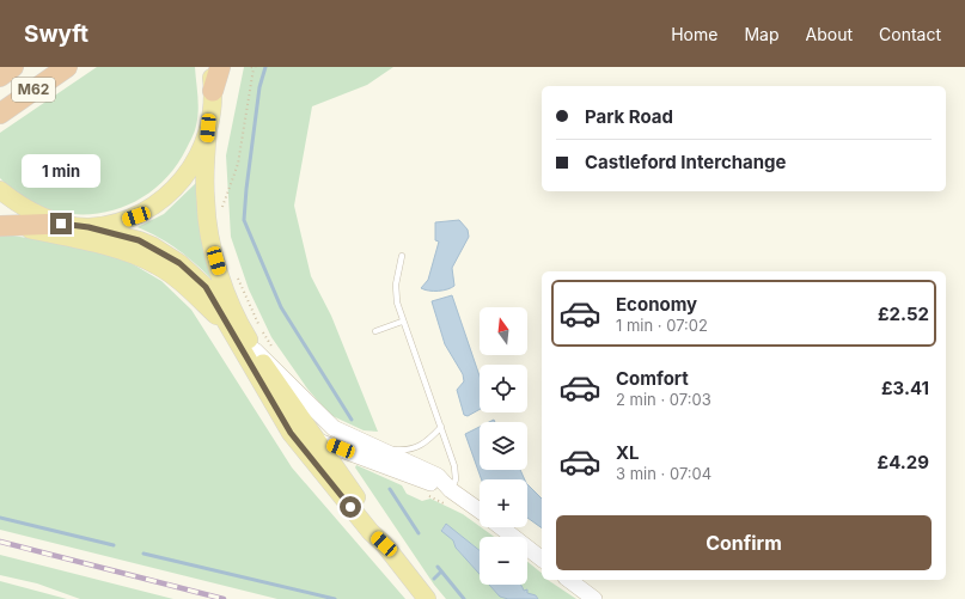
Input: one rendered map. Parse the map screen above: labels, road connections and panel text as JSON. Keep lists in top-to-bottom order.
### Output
{
  "streets": {
    "highway": ["M62"]
  },
  "north": "top",
  "page": {
    "header": "Swyft",
    "nav": [
      "Home",
      "Map",
      "About",
      "Contact"
    ],
    "banner": ["Park Road", "Castleford Interchange"],
    "bubble": "1 min",
    "list": [
      {
        "name": "Economy",
        "note": "1 min · 07:02",
        "value": "£2.52"
      },
      {
        "name": "Comfort",
        "note": "2 min · 07:03",
        "value": "£3.41"
      },
      {
        "name": "XL",
        "note": "3 min · 07:04",
        "value": "£4.29"
      }
    ],
    "map_buttons": ["+", "−"],
    "buttons": "Confirm"
  }
}
